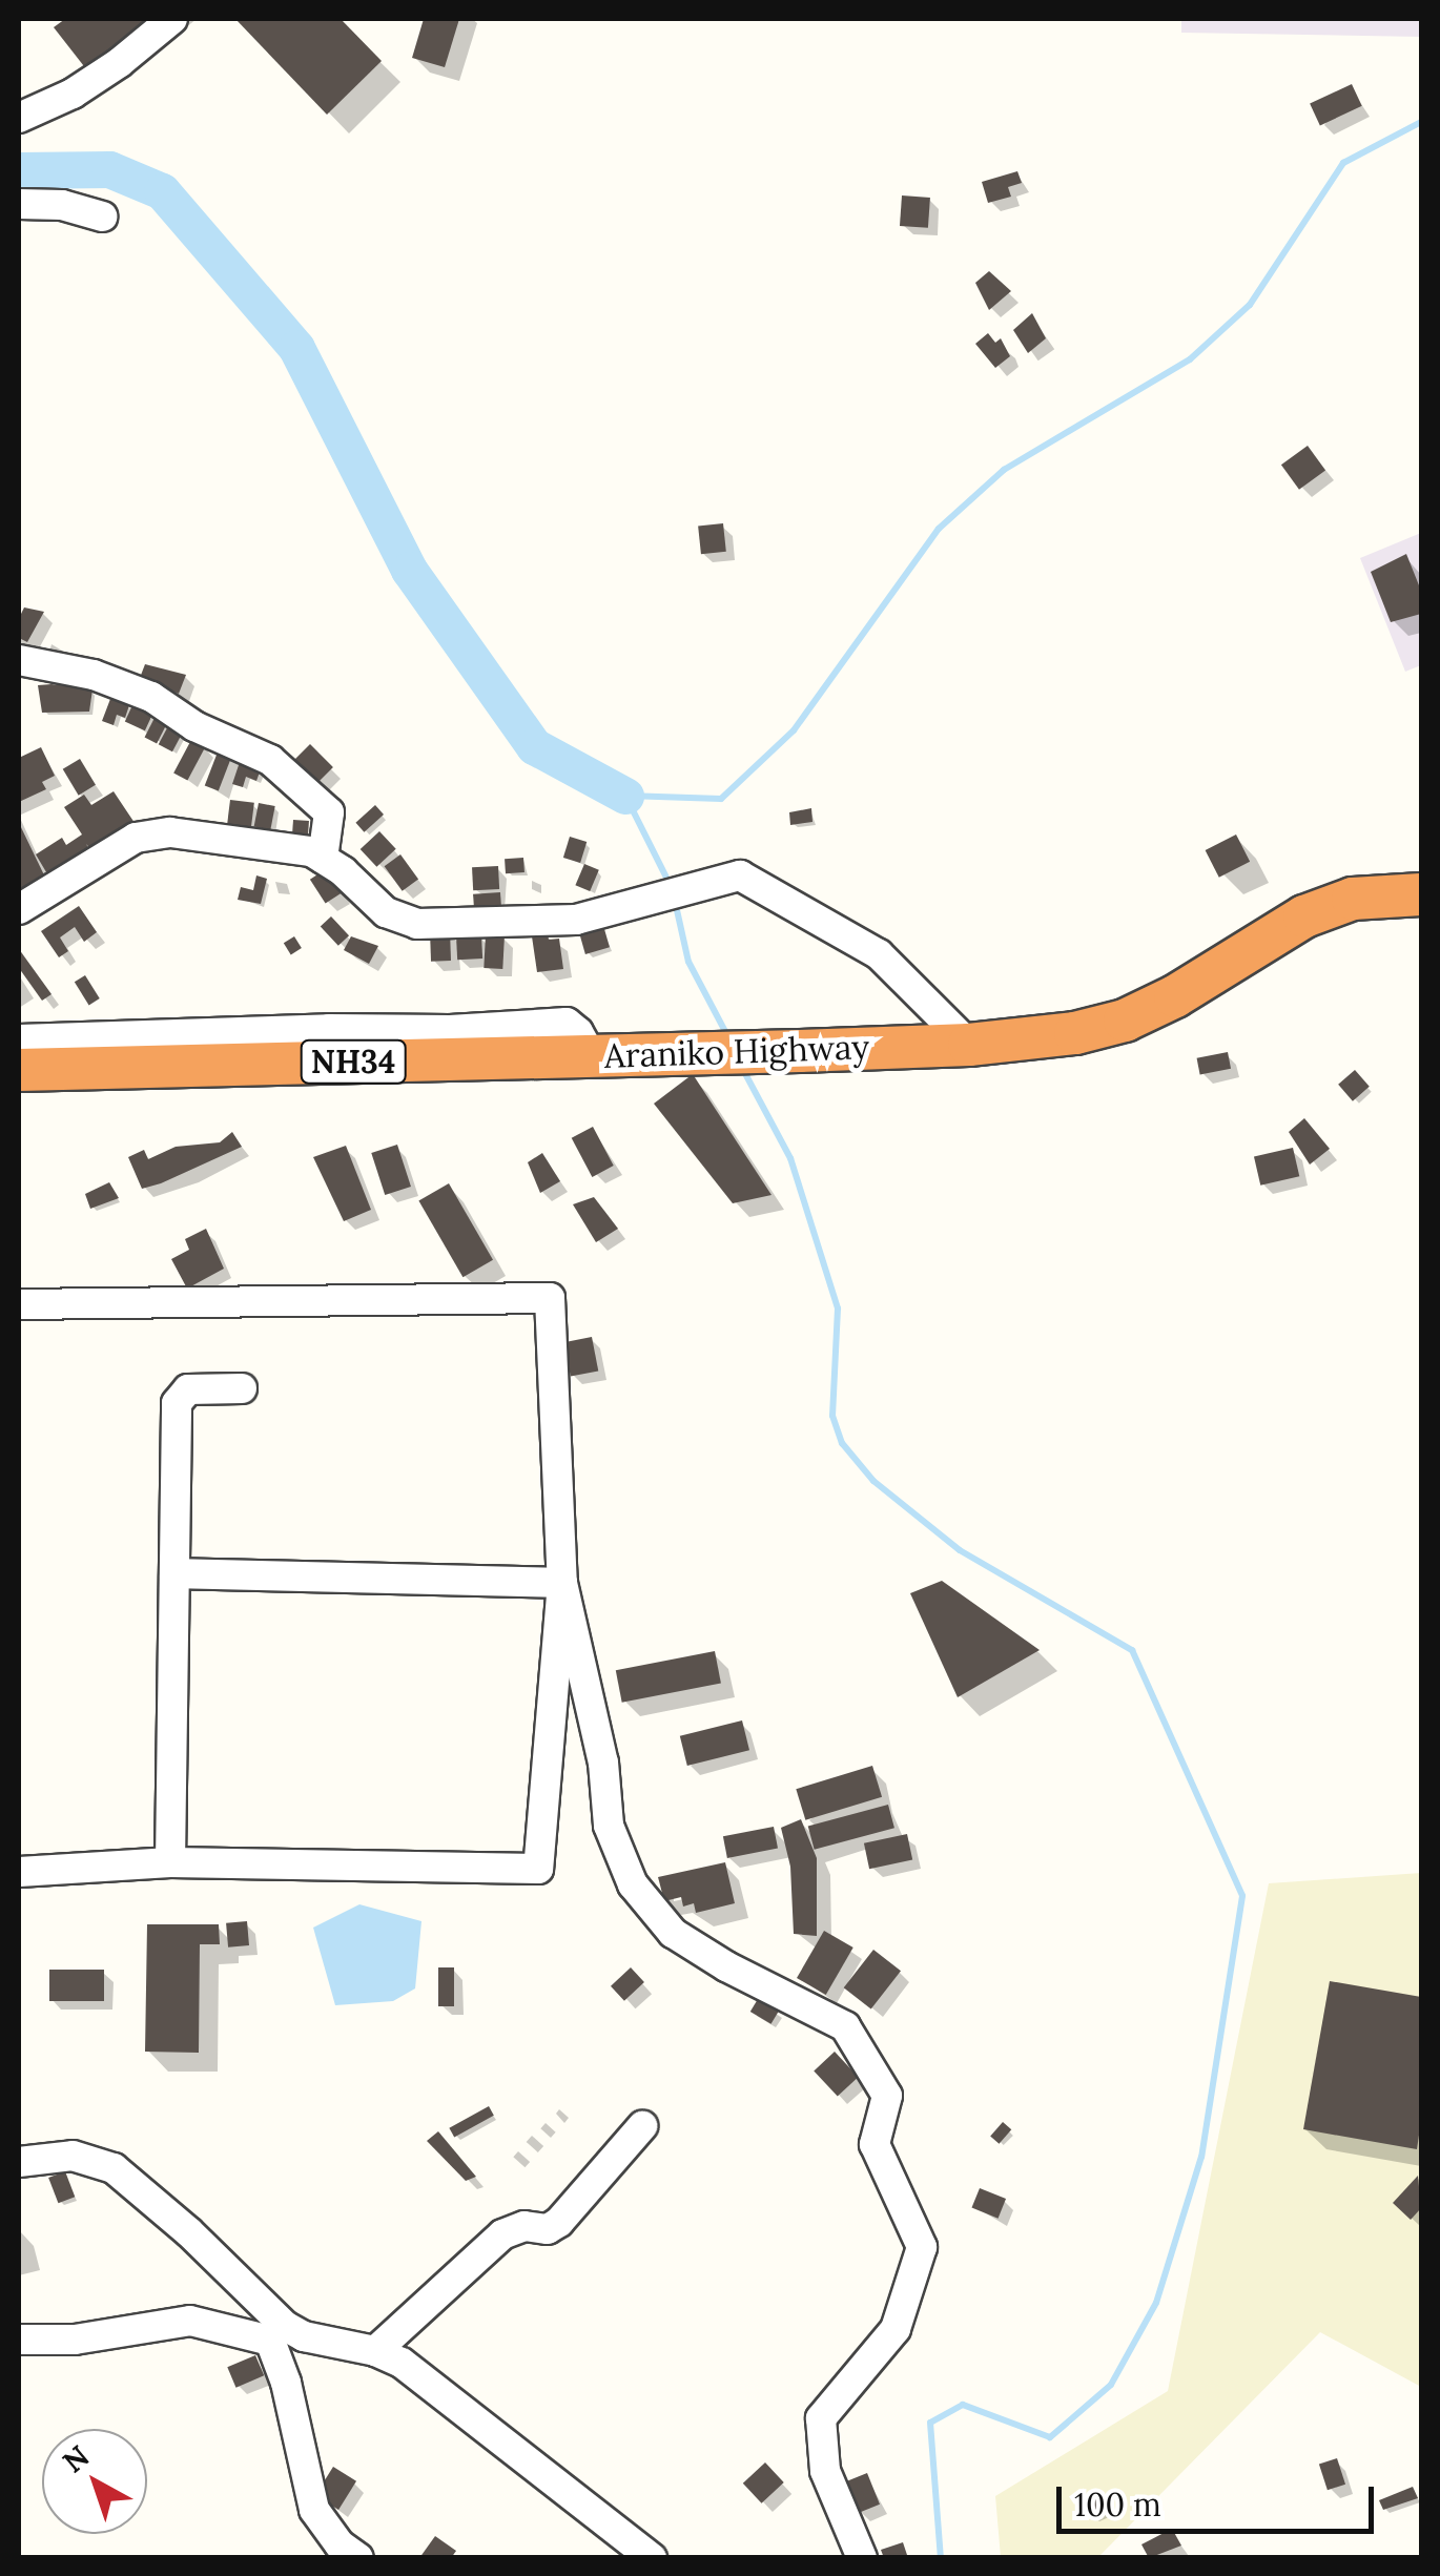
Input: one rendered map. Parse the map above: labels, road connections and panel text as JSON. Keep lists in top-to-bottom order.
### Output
{
  "streets": {
    "highway": ["Araniko Highway", "NH34"]
  },
  "scale_bar": "100 m",
  "north": "top left"
}
